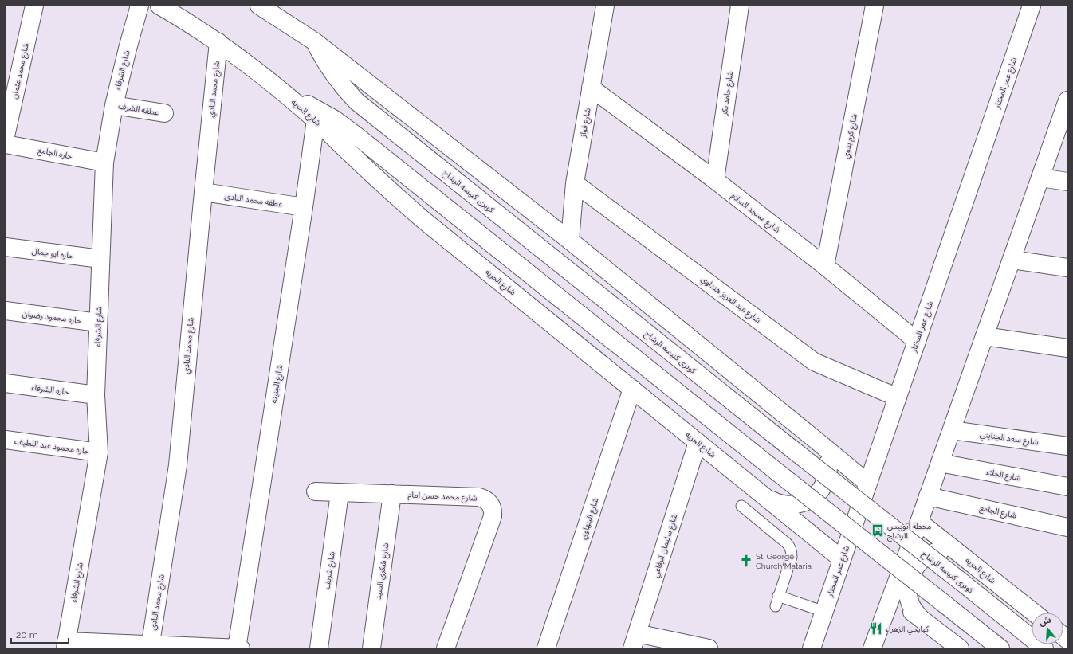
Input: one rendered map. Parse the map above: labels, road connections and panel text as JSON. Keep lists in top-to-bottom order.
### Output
{
  "streets": {
    "street": [
      "شارع الشرفاء",
      "شارع محمد عثمان",
      "شارع عمر المختار",
      "شارع محمد النادي",
      "شارع حامد بكر",
      "عطفه الشرف",
      "شارع الحريه",
      "شارع فواز",
      "شارع كرم بدوي",
      "حاره الجامع",
      "كوبرى كنيسه الرشاح",
      "عطفه محمد النادى",
      "شارع مسجد السلام",
      "حاره ابو جمال",
      "شارع عبد العزيز هنداوي",
      "حاره محمود رضوان",
      "شارع الجنينه",
      "حاره الشرفاء",
      "شارع سعد الجنايني",
      "حاره محمود عبد اللطيف",
      "شارع الجلاء",
      "شارع محمد حسن امام",
      "شارع الجامع",
      "شارع البنهاوي",
      "شارع سليمان الرفاعي",
      "شارع شريف",
      "شارع شكري السيد"
    ]
  },
  "crossings": [
    ["شارع الشرفاء", "عطفه الشرف"],
    ["شارع الشرفاء", "حاره الجامع"],
    ["شارع الشرفاء", "حاره ابو جمال"],
    ["شارع الشرفاء", "حاره محمود رضوان"],
    ["شارع الشرفاء", "حاره الشرفاء"],
    ["شارع الشرفاء", "حاره محمود عبد اللطيف"],
    ["شارع عمر المختار", "شارع الحريه"],
    ["شارع عمر المختار", "شارع مسجد السلام"],
    ["شارع عمر المختار", "شارع عبد العزيز هنداوي"],
    ["شارع محمد النادي", "شارع الحريه"],
    ["شارع محمد النادي", "عطفه محمد النادى"],
    ["شارع حامد بكر", "شارع مسجد السلام"],
    ["شارع الحريه", "شارع الجنينه"],
    ["شارع الحريه", "شارع البنهاوي"],
    ["شارع الحريه", "شارع سليمان الرفاعي"],
    ["شارع فواز", "شارع مسجد السلام"],
    ["شارع فواز", "شارع عبد العزيز هنداوي"],
    ["شارع كرم بدوي", "شارع مسجد السلام"],
    ["عطفه محمد النادى", "شارع الجنينه"],
    ["شارع محمد حسن امام", "شارع شريف"],
    ["شارع محمد حسن امام", "شارع شكري السيد"]
  ],
  "places": {
    "bus stop": ["محطة اتوبيس الرشاح"],
    "church": ["St. George Church Mataria"],
    "restaurant": ["كبابجي الزهراء"]
  },
  "scale_bar": "20 m",
  "north": "top"
}
